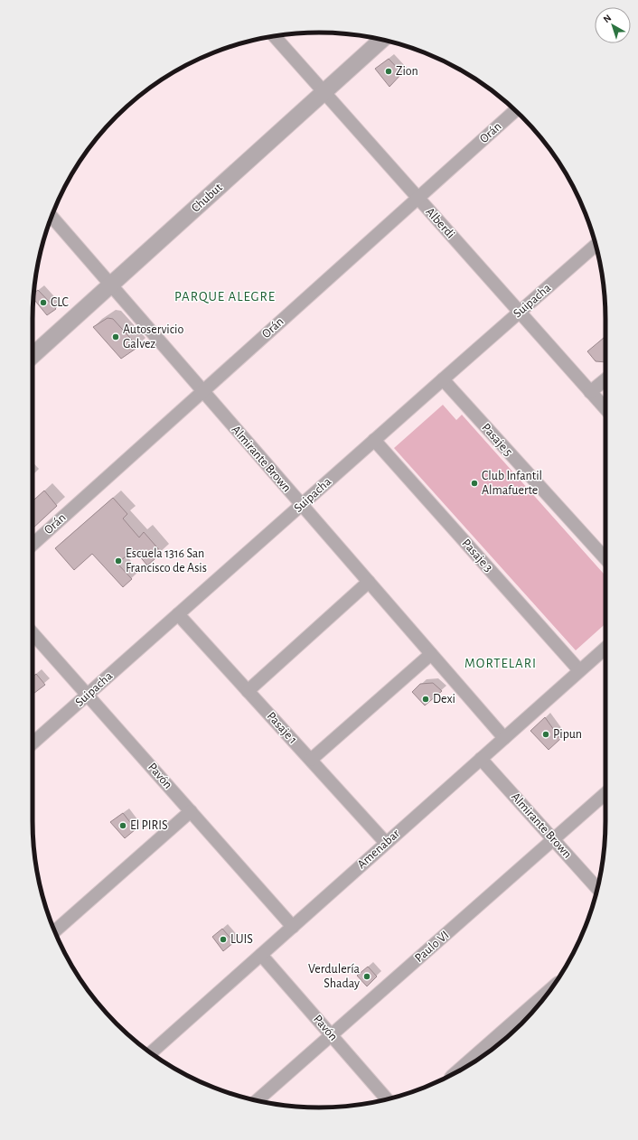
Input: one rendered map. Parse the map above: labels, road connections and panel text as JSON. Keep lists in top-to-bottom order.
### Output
{
  "streets": {
    "street": [
      "Orán",
      "Chubut",
      "Alberdi",
      "Suipacha",
      "Pasaje 5",
      "Almirante Brown",
      "Pasaje 3",
      "Pasaje 1",
      "Pavón",
      "Amenabar",
      "Paulo VI"
    ]
  },
  "crossings": [
    ["Orán", "Alberdi"],
    ["Orán", "Almirante Brown"],
    ["Chubut", "Alberdi"],
    ["Chubut", "Almirante Brown"],
    ["Alberdi", "Suipacha"],
    ["Suipacha", "Pasaje 5"],
    ["Suipacha", "Almirante Brown"],
    ["Suipacha", "Pasaje 3"],
    ["Suipacha", "Pasaje 1"],
    ["Suipacha", "Pavón"],
    ["Almirante Brown", "Amenabar"],
    ["Almirante Brown", "Paulo VI"],
    ["Pasaje 3", "Amenabar"],
    ["Pasaje 1", "Amenabar"],
    ["Pavón", "Amenabar"],
    ["Pavón", "Paulo VI"]
  ],
  "districts": ["PARQUE ALEGRE", "MORTELARI"],
  "places": [
    "Zion",
    "CLC",
    "Autoservicio Galvez",
    "Club Infantil Almafuerte",
    "Escuela 1316 San Francisco de Asis",
    "Dexi",
    "Pipun",
    "El PIRIS",
    "LUIS",
    "Verdulería Shaday"
  ],
  "north": "top left"
}
